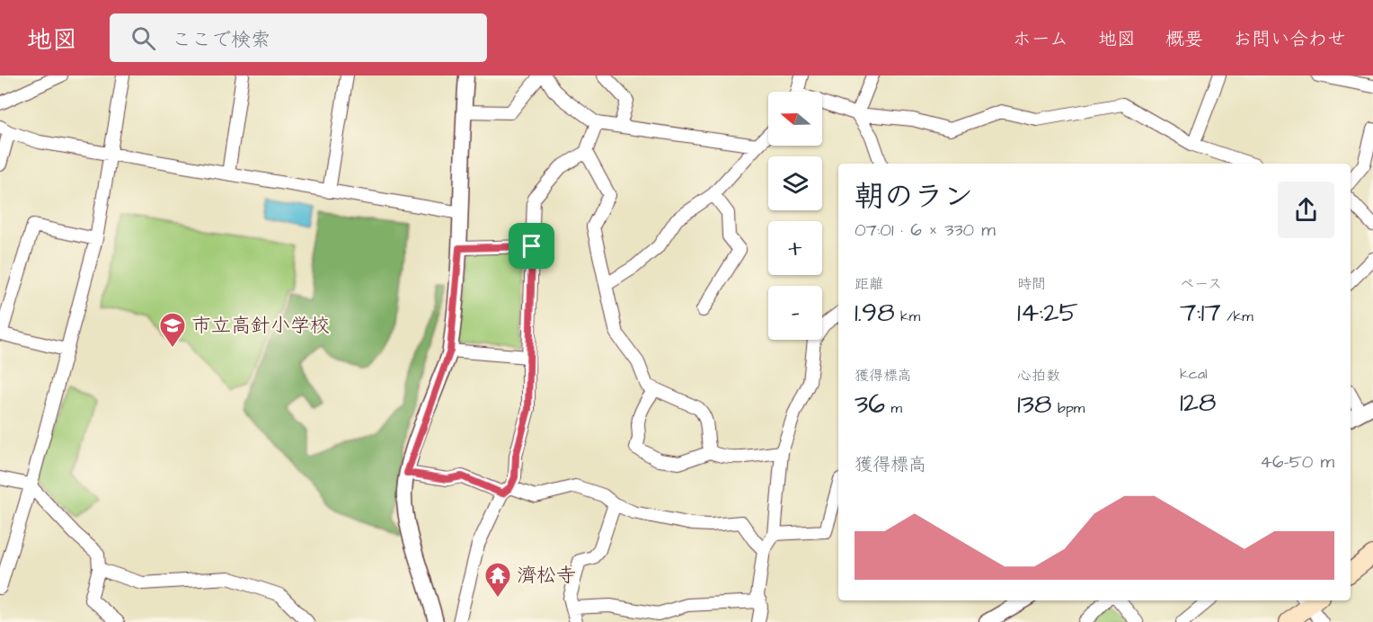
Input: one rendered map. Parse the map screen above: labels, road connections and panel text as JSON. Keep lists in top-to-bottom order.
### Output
{
  "places": {
    "school or university": ["市立高針小学校"],
    "temple": ["濟松寺"]
  },
  "north": "left",
  "page": {
    "header": "地図",
    "search": "ここで検索",
    "nav": [
      "ホーム",
      "地図",
      "概要",
      "お問い合わせ"
    ],
    "map_buttons": ["+", "−"],
    "heading": ["朝のラン", "07:01 · 6 × 330 m"],
    "stats": [
      ["距離", "1.98 km"],
      ["時間", "14:25"],
      ["ペース", "7:17 /km"],
      ["獲得標高", "36 m"],
      ["心拍数", "138 bpm"],
      ["kcal", "128"]
    ],
    "chart": ["獲得標高", "46–50 m"]
  }
}
